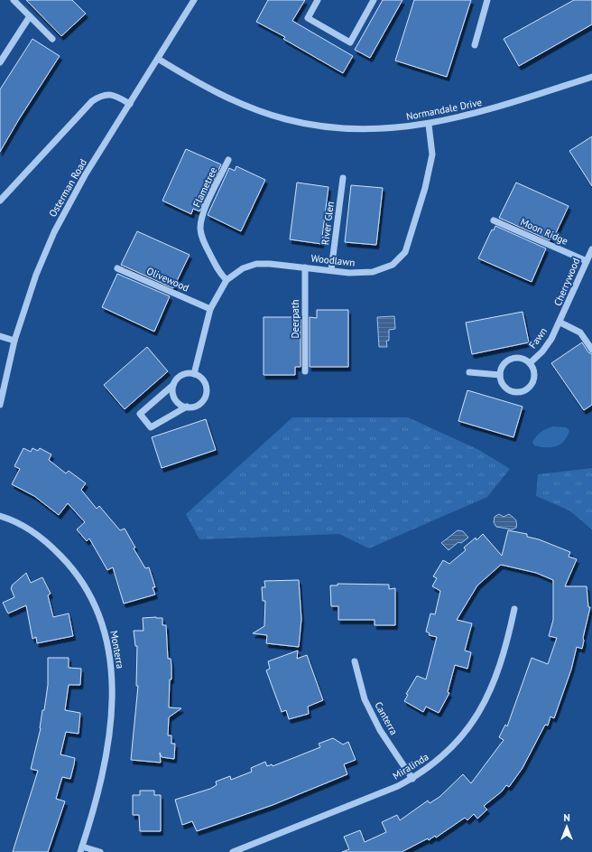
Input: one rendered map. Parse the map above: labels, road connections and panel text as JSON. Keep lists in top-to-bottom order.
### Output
{
  "streets": {
    "street": [
      "Normandale Drive",
      "Flametree",
      "Osterman Road",
      "River Glen",
      "Moon Ridge",
      "Woodlawn",
      "Olivewood",
      "Cherrywood",
      "Deerpath",
      "Fawn",
      "Monterra",
      "Canterra",
      "Miralinda"
    ]
  },
  "crossings": [
    ["Normandale Drive", "Osterman Road"],
    ["Normandale Drive", "Woodlawn"],
    ["Flametree", "Woodlawn"],
    ["River Glen", "Woodlawn"],
    ["Moon Ridge", "Cherrywood"],
    ["Woodlawn", "Olivewood"],
    ["Woodlawn", "Deerpath"],
    ["Cherrywood", "Fawn"],
    ["Canterra", "Miralinda"]
  ],
  "north": "top"
}
